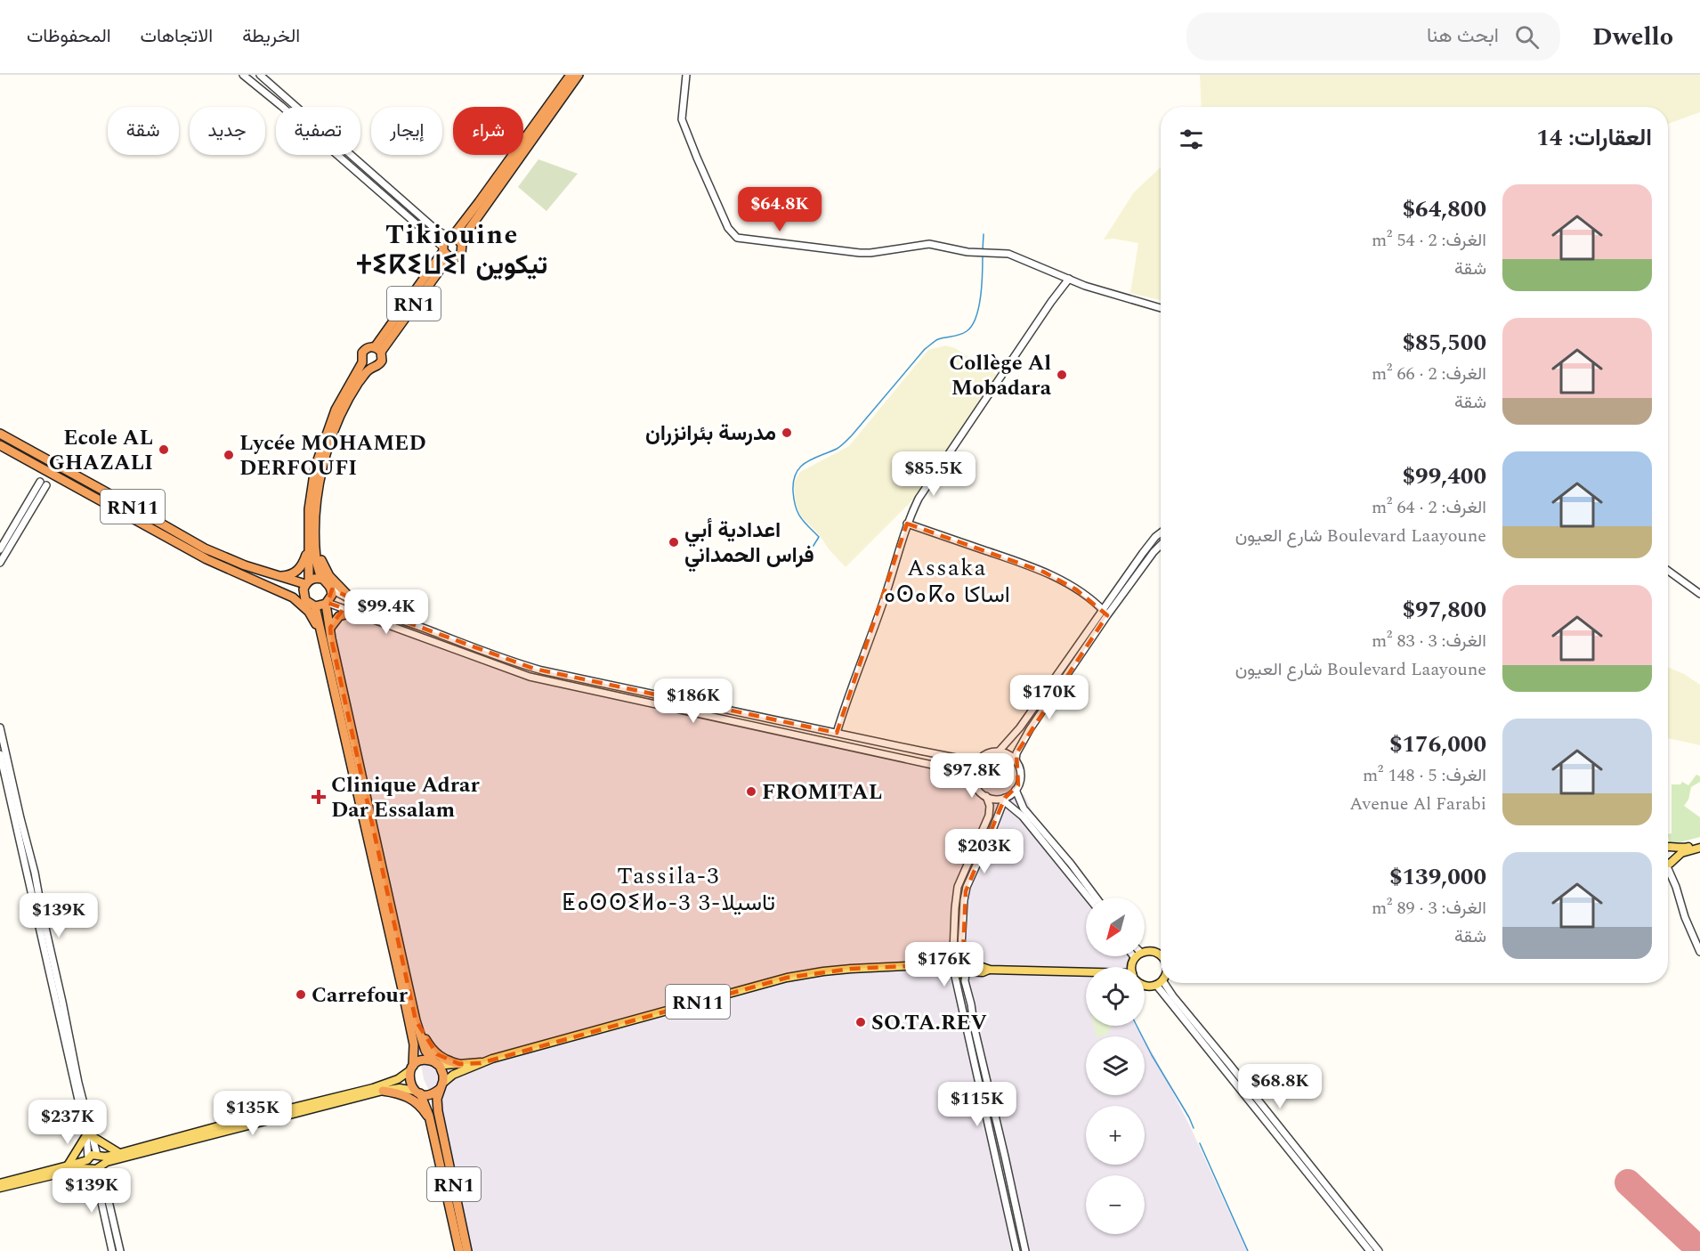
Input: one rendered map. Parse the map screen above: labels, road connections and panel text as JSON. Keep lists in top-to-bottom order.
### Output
{
  "streets": {
    "highway": ["RN1", "RN11"]
  },
  "crossings": [
    ["RN1", "RN11"]
  ],
  "districts": ["Tikiouine ⵜⵉⴽⵉⵡⵉⵏ تيكوين", "Assaka ⴰⵙⴰⴽⴰ اساكا", "Tassila-3 ⵟⴰⵙⵙⵉⵍⴰ-3 3-تاسيلا"],
  "places": {
    "other": [
      "Collège Al Mobadara",
      "مدرسة بئرانزران",
      "Ecole AL GHAZALI",
      "Lycée MOHAMED DERFOUFI",
      "اعدادية أبي فراس الحمداني",
      "FROMITAL",
      "Carrefour",
      "SO.TA.REV"
    ],
    "health": ["Clinique Adrar Dar Essalam"]
  },
  "north": "bottom left",
  "page": {
    "header": "Dwello",
    "search": "ابحث هنا",
    "nav": ["الخريطة", "الاتجاهات", "المحفوظات"],
    "chip": [
      "شراء",
      "إيجار",
      "تصفية",
      "جديد",
      "شقة"
    ],
    "heading": "العقارات: 14",
    "list": [
      {
        "name": "$64,800",
        "note": "الغرف: 2 · 54 m² · شقة"
      },
      {
        "name": "$85,500",
        "note": "الغرف: 2 · 66 m² · شقة"
      },
      {
        "name": "$99,400",
        "note": "الغرف: 2 · 64 m² · Boulevard Laayoune شارع العيون"
      },
      {
        "name": "$97,800",
        "note": "الغرف: 3 · 83 m² · Boulevard Laayoune شارع العيون"
      },
      {
        "name": "$176,000",
        "note": "الغرف: 5 · 148 m² · Avenue Al Farabi"
      },
      {
        "name": "$139,000",
        "note": "الغرف: 3 · 89 m² · شقة"
      }
    ],
    "price": [
      "$64.8K",
      "$85.5K",
      "$99.4K",
      "$170K",
      "$186K",
      "$97.8K",
      "$203K",
      "$139K",
      "$176K",
      "$68.8K",
      "$115K",
      "$135K",
      "$237K",
      "$139K"
    ],
    "map_buttons": ["+", "−"]
  }
}
